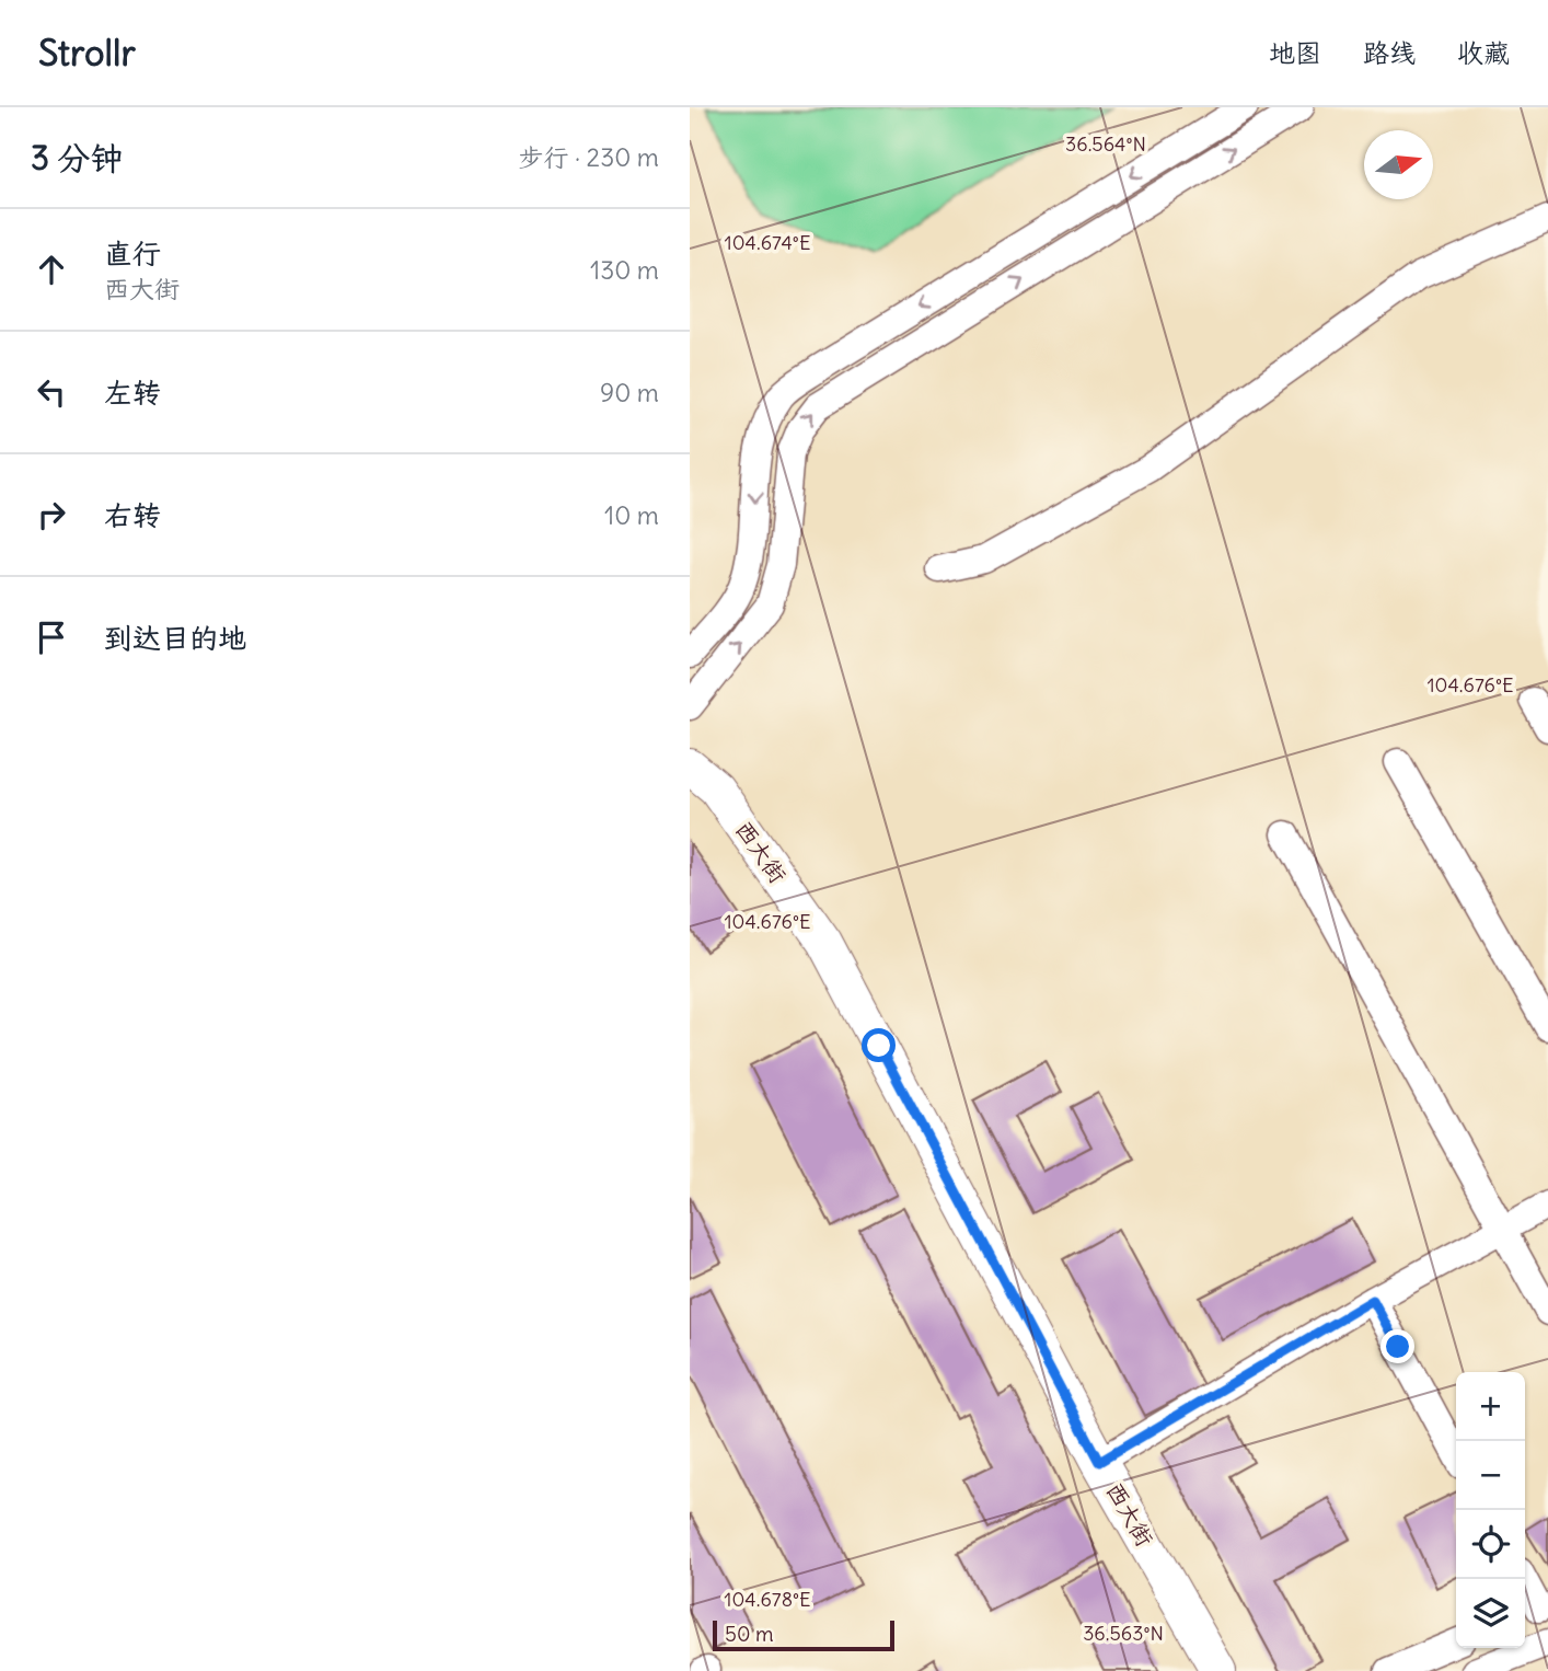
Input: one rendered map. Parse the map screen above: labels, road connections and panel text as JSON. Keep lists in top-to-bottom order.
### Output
{
  "streets": {
    "main road": ["西大街"]
  },
  "scale_bar": "50 m",
  "north": "right",
  "page": {
    "header": "Strollr",
    "nav": ["地图", "路线", "收藏"],
    "heading": ["3 分钟", "步行 · 230 m"],
    "list": [
      ["直行", "西大街", "130 m"],
      ["左转", "90 m"],
      ["右转", "10 m"],
      "到达目的地"
    ],
    "map_buttons": ["+", "−"],
    "scale": "50 m"
  },
  "coordinates": [
    "36.564°N",
    "104.674°E",
    "104.676°E",
    "104.678°E",
    "36.563°N"
  ]
}
